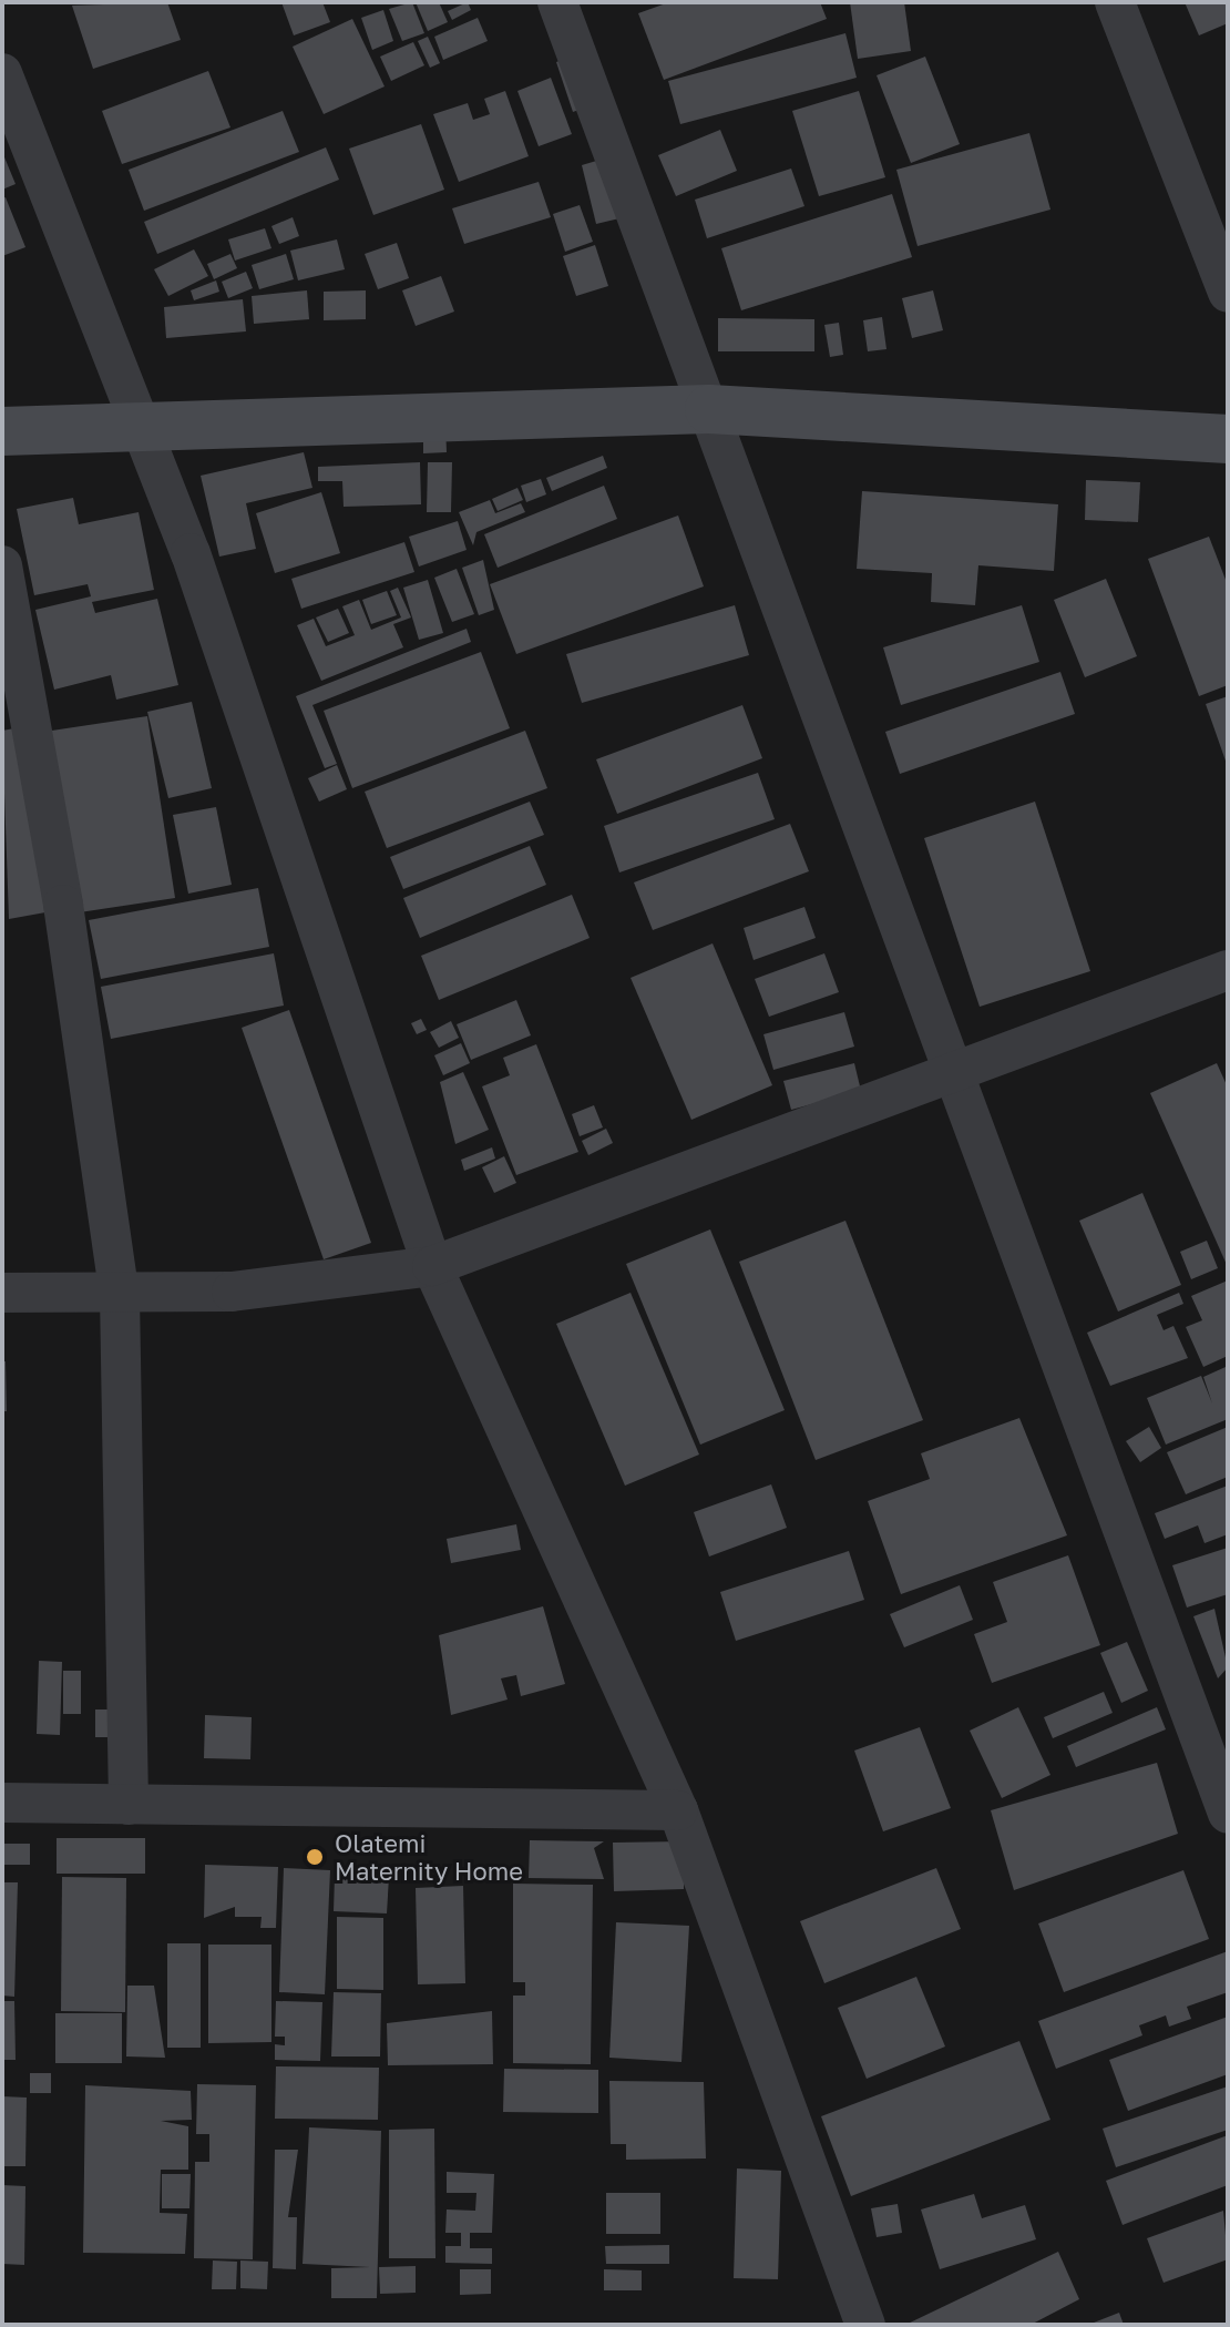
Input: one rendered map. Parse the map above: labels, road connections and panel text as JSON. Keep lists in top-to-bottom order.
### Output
{
  "places": ["Olatemi Maternity Home"]
}
